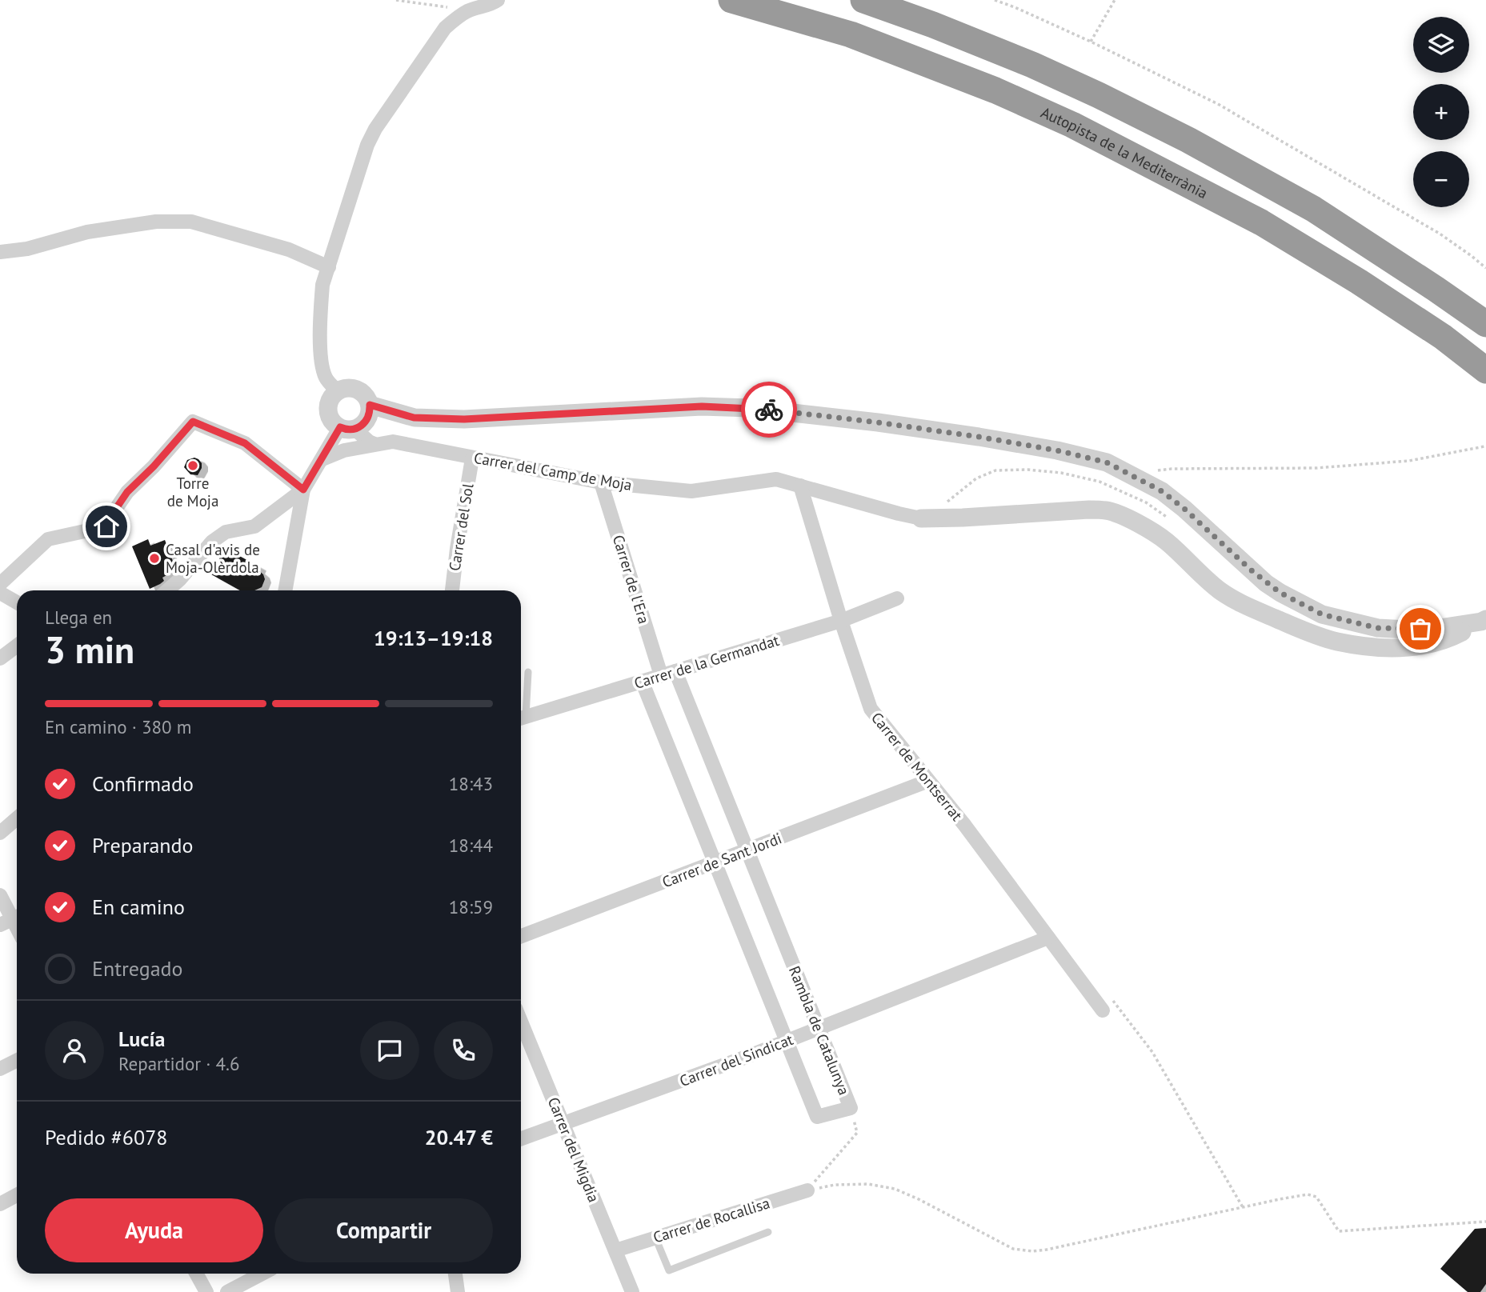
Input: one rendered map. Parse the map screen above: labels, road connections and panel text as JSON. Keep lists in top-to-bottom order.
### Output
{
  "streets": {
    "highway": ["Autopista de la Mediterrània"],
    "street": [
      "Carrer del Camp de Moja",
      "Carrer del Sol",
      "Carrer de l'Era",
      "Carrer de la Germandat",
      "Carrer de Montserrat",
      "Carrer de Sant Jordi",
      "Rambla de Catalunya",
      "Carrer del Sindicat",
      "Carrer del Migdia",
      "Carrer de Rocallisa"
    ]
  },
  "crossings": [
    ["Carrer del Camp de Moja", "Carrer del Sol"],
    ["Carrer del Camp de Moja", "Carrer de l'Era"],
    ["Carrer del Camp de Moja", "Carrer de Montserrat"],
    ["Carrer de l'Era", "Carrer de la Germandat"],
    ["Carrer de la Germandat", "Carrer de Montserrat"],
    ["Carrer de la Germandat", "Rambla de Catalunya"],
    ["Carrer de Montserrat", "Carrer de Sant Jordi"],
    ["Carrer de Montserrat", "Carrer del Sindicat"],
    ["Carrer de Sant Jordi", "Rambla de Catalunya"],
    ["Rambla de Catalunya", "Carrer del Sindicat"],
    ["Carrer del Sindicat", "Carrer del Migdia"],
    ["Carrer del Migdia", "Carrer de Rocallisa"]
  ],
  "places": ["Torre de Moja", "Casal d'avis de Moja-Olèrdola"],
  "page": {
    "map_buttons": ["+", "−"],
    "heading": ["3 min", "Llega en", "19:13–19:18"],
    "panel": [
      "Lucía",
      "Repartidor · 4.6",
      "Pedido #6078",
      "20.47 €"
    ],
    "bar": "En camino · 380 m",
    "list": [
      ["Confirmado", "18:43"],
      ["Preparando", "18:44"],
      ["En camino", "18:59"],
      "Entregado"
    ],
    "buttons": ["Ayuda", "Compartir"]
  }
}
